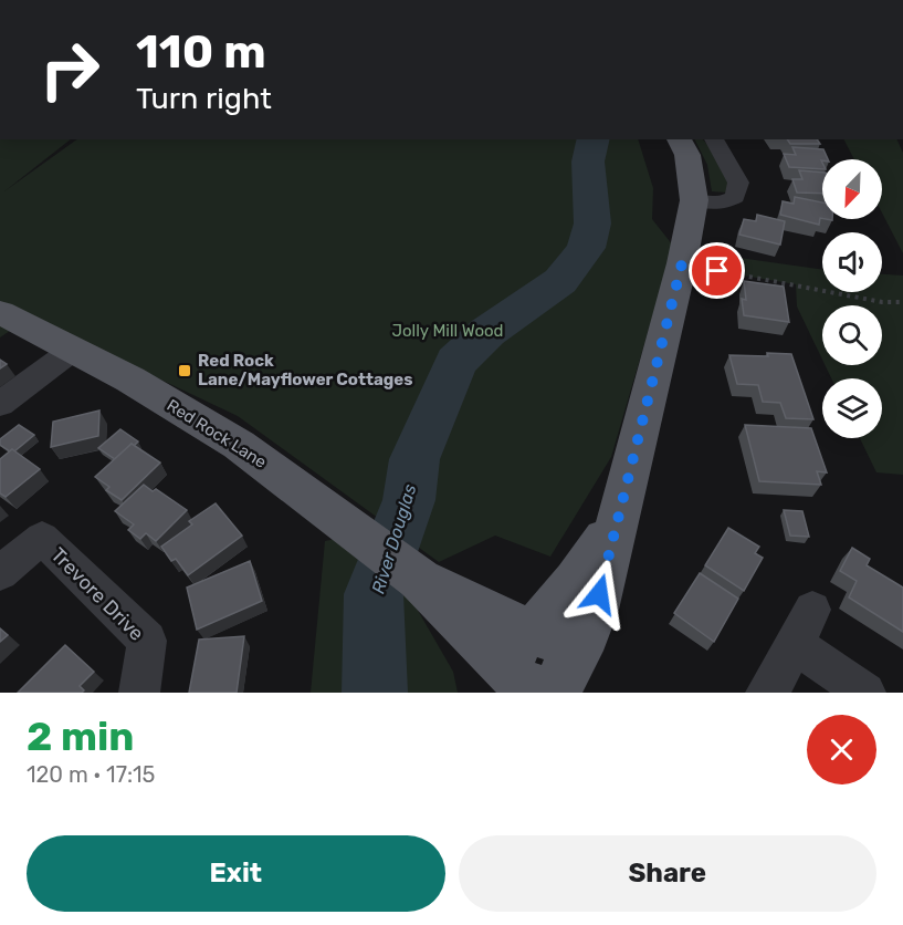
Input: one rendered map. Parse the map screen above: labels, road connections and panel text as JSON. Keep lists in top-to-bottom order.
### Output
{
  "streets": {
    "main road": ["Red Rock Lane"],
    "street": ["Trevore Drive"]
  },
  "water": ["River Douglas"],
  "parks": ["Jolly Mill Wood"],
  "places": {
    "transit": ["Red Rock Lane/Mayflower Cottages"]
  },
  "north": "bottom left",
  "page": {
    "turn": ["110 m", "Turn right"],
    "heading": ["2 min", "120 m · 17:15"],
    "buttons": ["Exit", "Share"]
  }
}
